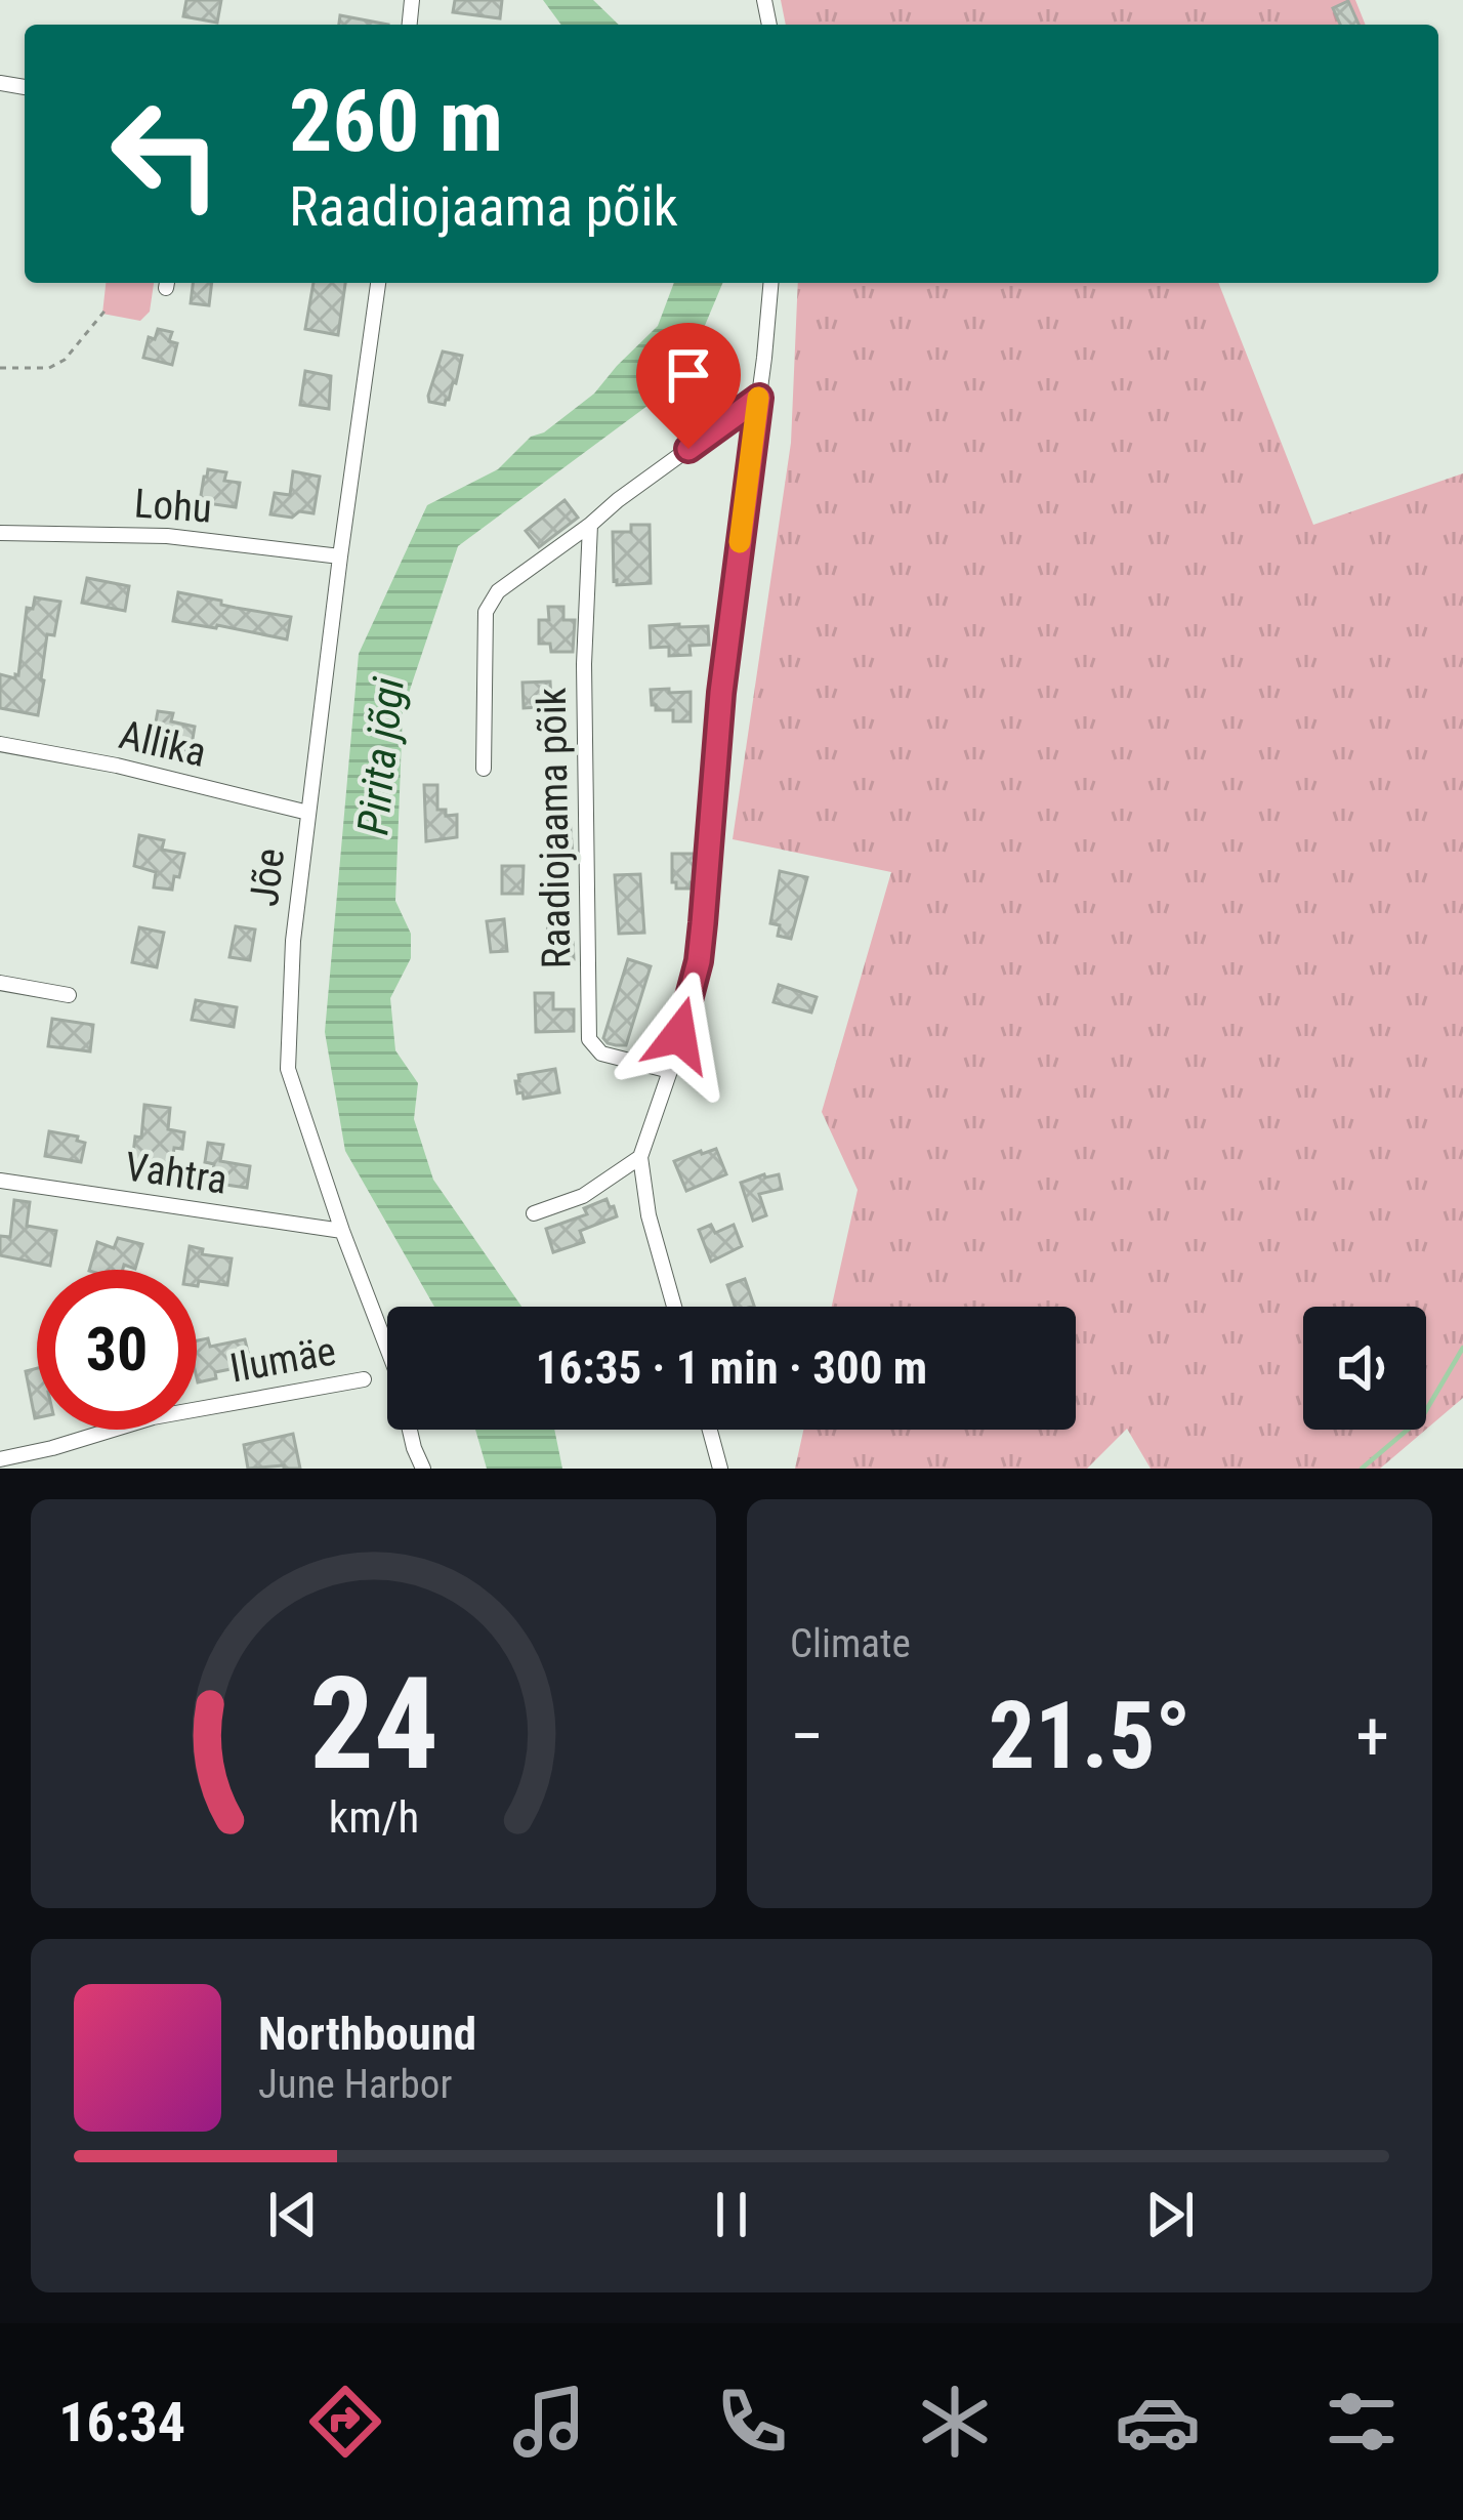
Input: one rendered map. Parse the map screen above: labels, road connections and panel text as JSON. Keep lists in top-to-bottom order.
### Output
{
  "streets": {
    "street": [
      "Lohu",
      "Allika",
      "Raadiojaama põik",
      "Jõe",
      "Vahtra",
      "Ilumäe"
    ]
  },
  "crossings": [
    ["Lohu", "Jõe"],
    ["Allika", "Jõe"],
    ["Jõe", "Vahtra"]
  ],
  "water": ["Pirita jõgi"],
  "page": {
    "turn": ["260 m", "Raadiojaama põik"],
    "limit": "30",
    "trip": "16:35 · 1 min · 300 m",
    "tile": "Climate",
    "heat": ["−", "21.5°", "+"],
    "song": ["Northbound", "June Harbor"],
    "tabs": "16:34",
    "gauge": ["24", "km/h"]
  }
}
